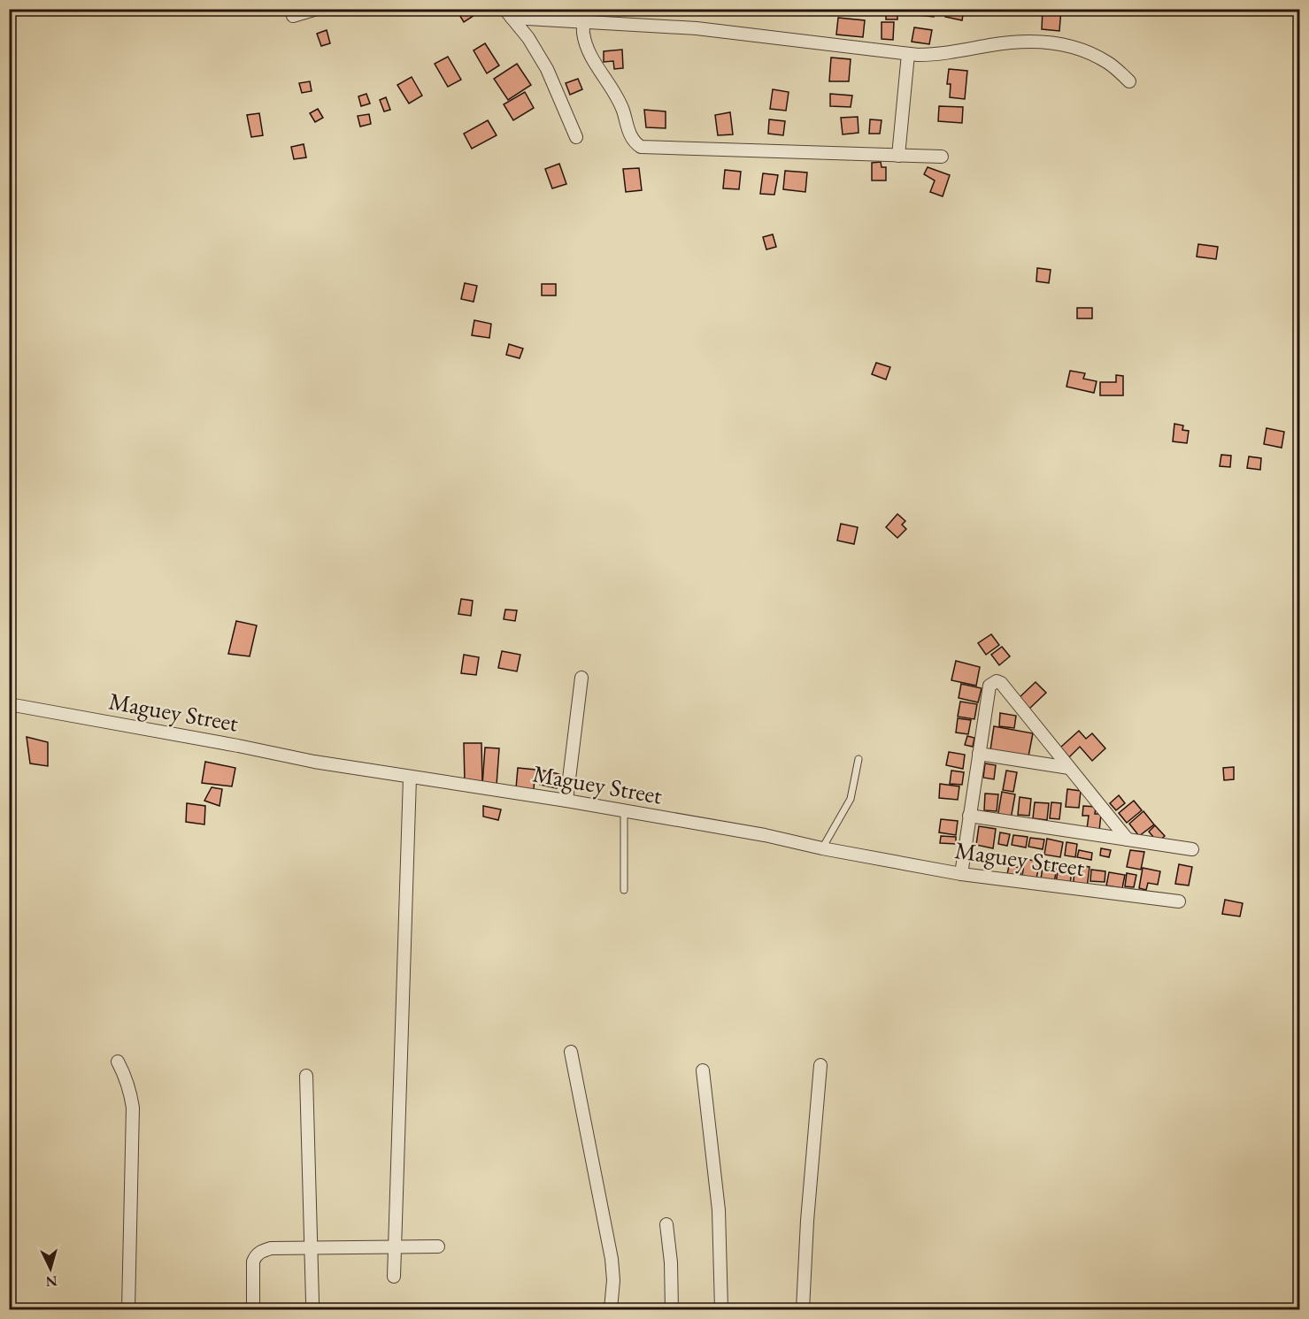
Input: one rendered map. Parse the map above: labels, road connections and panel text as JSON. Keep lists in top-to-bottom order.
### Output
{
  "streets": {
    "street": ["Maguey Street"]
  },
  "north": "bottom"
}
